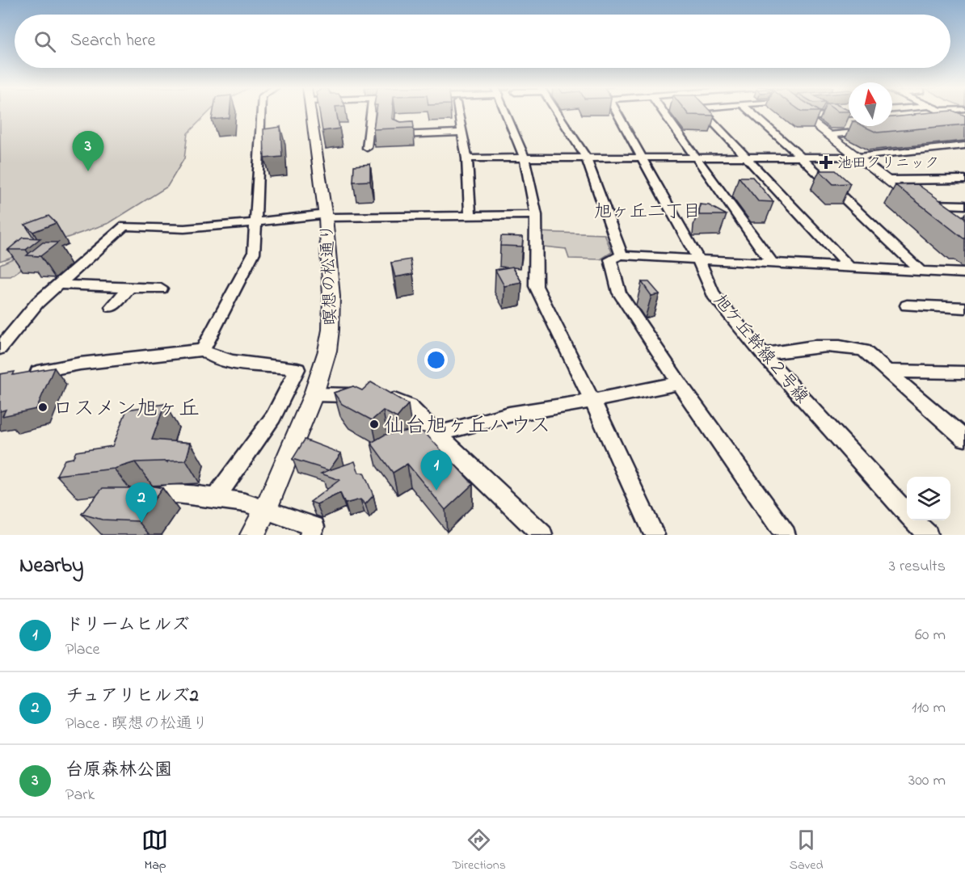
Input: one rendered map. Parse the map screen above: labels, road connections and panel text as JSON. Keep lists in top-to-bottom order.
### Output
{
  "streets": {
    "street": ["瞑想の松通り", "旭ケ丘幹線２号線"]
  },
  "districts": ["旭ヶ丘二丁目"],
  "places": {
    "health": ["池田クリニック"],
    "other": ["ロスメン旭ヶ丘", "仙台旭ヶ丘ハウス"]
  },
  "north": "top",
  "page": {
    "search": "Search here",
    "pins": ["3", "1", "2"],
    "heading": ["Nearby", "3 results"],
    "list": [
      {
        "mark": "1",
        "name": "ドリームヒルズ",
        "note": "Place",
        "value": "60 m"
      },
      {
        "mark": "2",
        "name": "チュアリヒルズ2",
        "note": "Place · 瞑想の松通り",
        "value": "110 m"
      },
      {
        "mark": "3",
        "name": "台原森林公園",
        "note": "Park",
        "value": "300 m"
      }
    ],
    "nav": ["Map", "Directions", "Saved"]
  }
}
